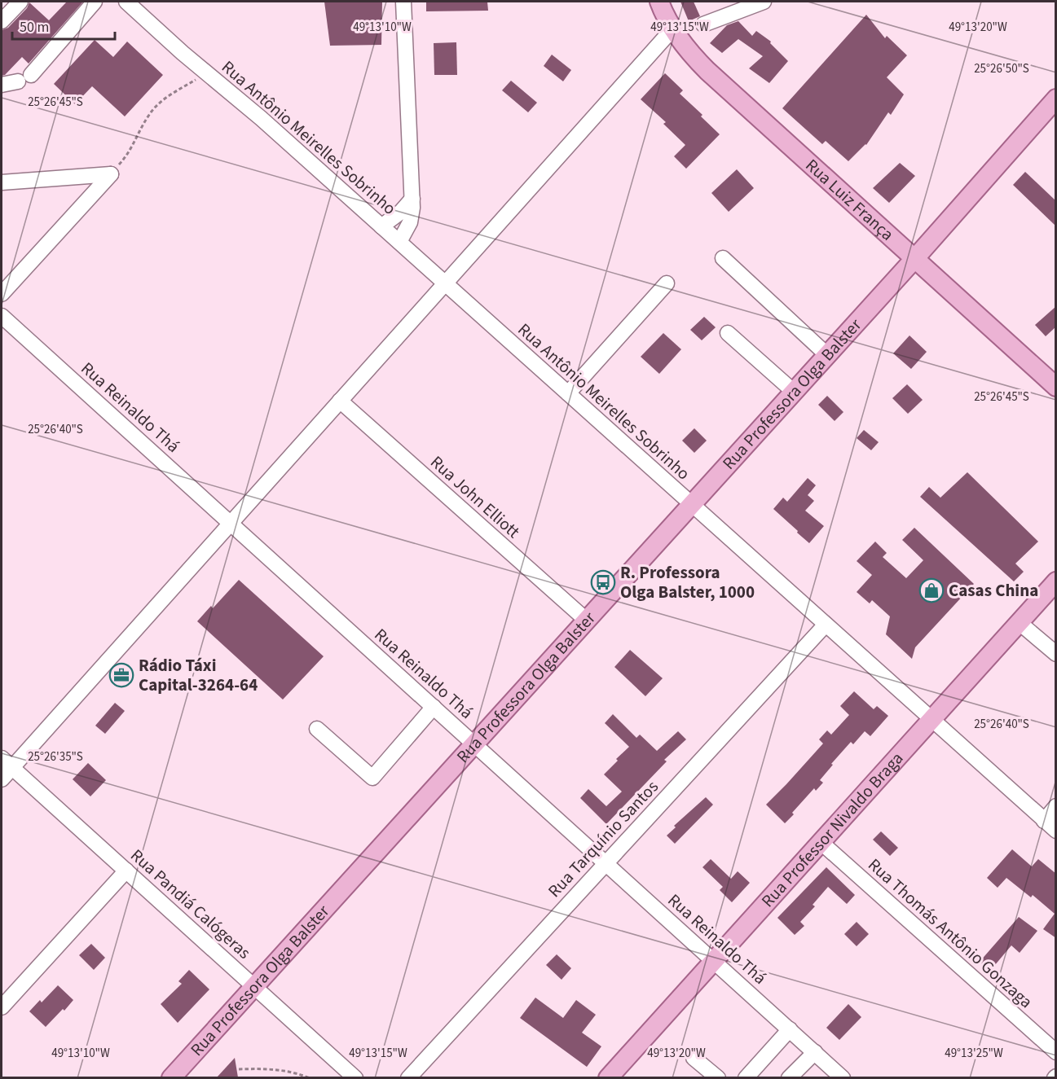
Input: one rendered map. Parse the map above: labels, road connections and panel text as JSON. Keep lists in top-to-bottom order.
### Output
{
  "streets": {
    "main road": ["Rua Luiz França", "Rua Professora Olga Balster", "Rua Professor Nivaldo Braga"],
    "street": [
      "Rua Antônio Meirelles Sobrinho",
      "Rua Reinaldo Thá",
      "Rua John Elliott",
      "Rua Tarquínio Santos",
      "Rua Pandiá Calógeras",
      "Rua Thomás Antônio Gonzaga"
    ]
  },
  "crossings": [
    ["Rua Antônio Meirelles Sobrinho", "Rua Professora Olga Balster"],
    ["Rua Antônio Meirelles Sobrinho", "Rua Professor Nivaldo Braga"],
    ["Rua Antônio Meirelles Sobrinho", "Rua Tarquínio Santos"],
    ["Rua Luiz França", "Rua Professora Olga Balster"],
    ["Rua Professora Olga Balster", "Rua Reinaldo Thá"],
    ["Rua Professora Olga Balster", "Rua John Elliott"],
    ["Rua Professora Olga Balster", "Rua Pandiá Calógeras"],
    ["Rua Reinaldo Thá", "Rua Professor Nivaldo Braga"],
    ["Rua Reinaldo Thá", "Rua Tarquínio Santos"],
    ["Rua Professor Nivaldo Braga", "Rua Thomás Antônio Gonzaga"]
  ],
  "places": {
    "bus stop": ["R. Professora Olga Balster, 1000"],
    "shop": ["Casas China"],
    "office": ["Rádio Táxi Capital-3264-64"]
  },
  "scale_bar": "50 m",
  "coordinates": [
    "49°13'10\"W",
    "49°13'15\"W",
    "49°13'20\"W",
    "25°26'50\"S",
    "25°26'45\"S",
    "25°26'40\"S",
    "25°26'35\"S",
    "49°13'25\"W"
  ]
}
